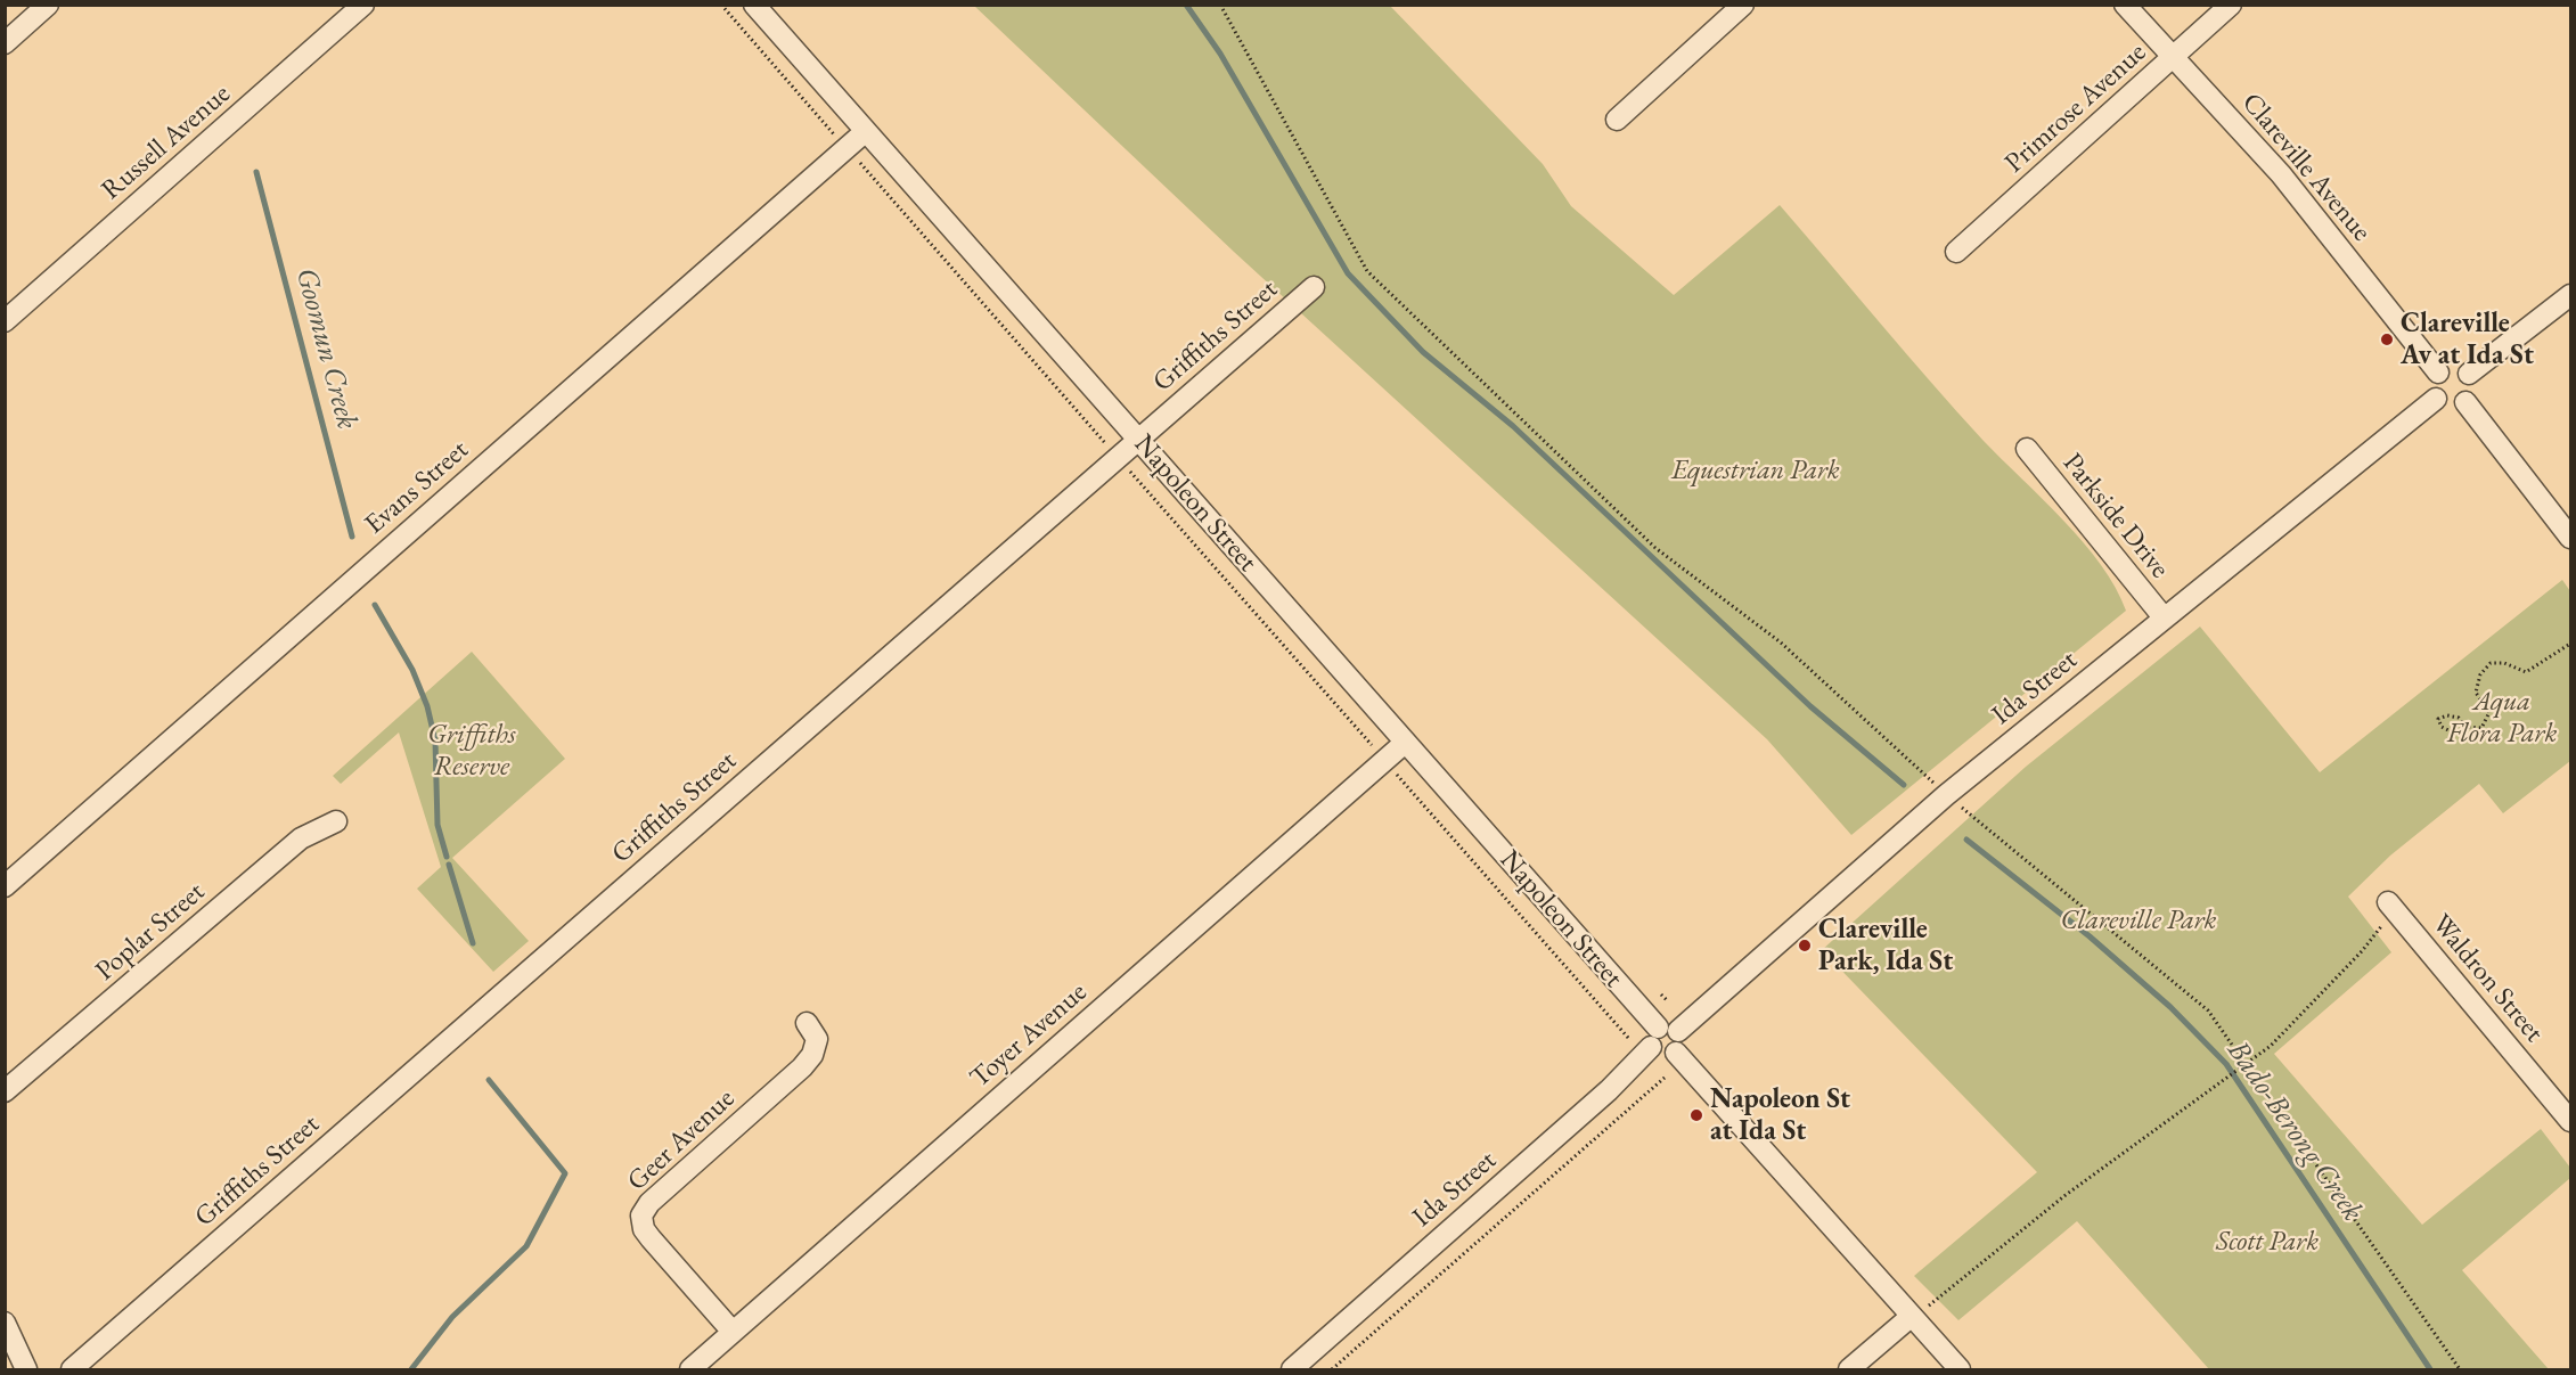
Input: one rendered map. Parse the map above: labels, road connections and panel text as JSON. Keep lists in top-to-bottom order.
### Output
{
  "streets": {
    "street": [
      "Primrose Avenue",
      "Russell Avenue",
      "Clareville Avenue",
      "Griffiths Street",
      "Evans Street",
      "Napoleon Street",
      "Parkside Drive",
      "Ida Street",
      "Poplar Street",
      "Waldron Street",
      "Toyer Avenue",
      "Geer Avenue"
    ]
  },
  "crossings": [
    ["Primrose Avenue", "Clareville Avenue"],
    ["Clareville Avenue", "Ida Street"],
    ["Griffiths Street", "Napoleon Street"],
    ["Evans Street", "Napoleon Street"],
    ["Napoleon Street", "Ida Street"],
    ["Napoleon Street", "Toyer Avenue"],
    ["Parkside Drive", "Ida Street"],
    ["Toyer Avenue", "Geer Avenue"]
  ],
  "water": ["Goomun Creek", "Bado-Berong Creek"],
  "parks": [
    "Equestrian Park",
    "Aqua Flora Park",
    "Griffiths Reserve",
    "Clareville Park",
    "Scott Park"
  ],
  "places": ["Clareville Av at Ida St", "Clareville Park, Ida St", "Napoleon St at Ida St"]
}
